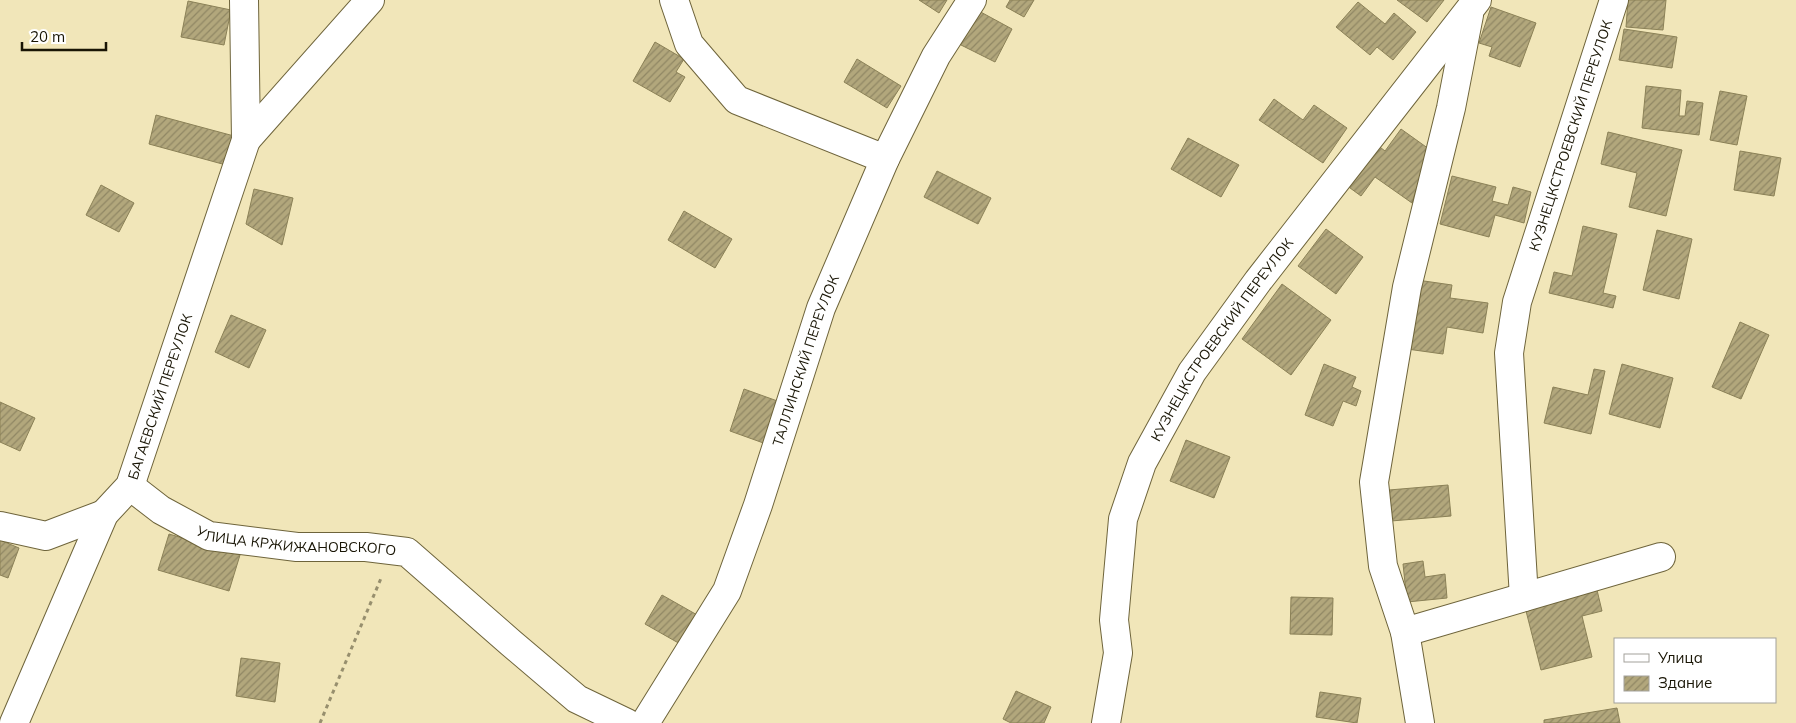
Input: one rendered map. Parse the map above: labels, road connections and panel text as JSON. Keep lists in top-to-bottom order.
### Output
{
  "streets": {
    "street": [
      "КУЗНЕЦКСТРОЕВСКИЙ ПЕРЕУЛОК",
      "ТАЛЛИНСКИЙ ПЕРЕУЛОК",
      "БАГАЕВСКИЙ ПЕРЕУЛОК",
      "УЛИЦА КРЖИЖАНОВСКОГО"
    ]
  },
  "crossings": [
    ["БАГАЕВСКИЙ ПЕРЕУЛОК", "УЛИЦА КРЖИЖАНОВСКОГО"]
  ],
  "legend": ["Улица", "Здание"],
  "scale_bar": "20 m"
}
